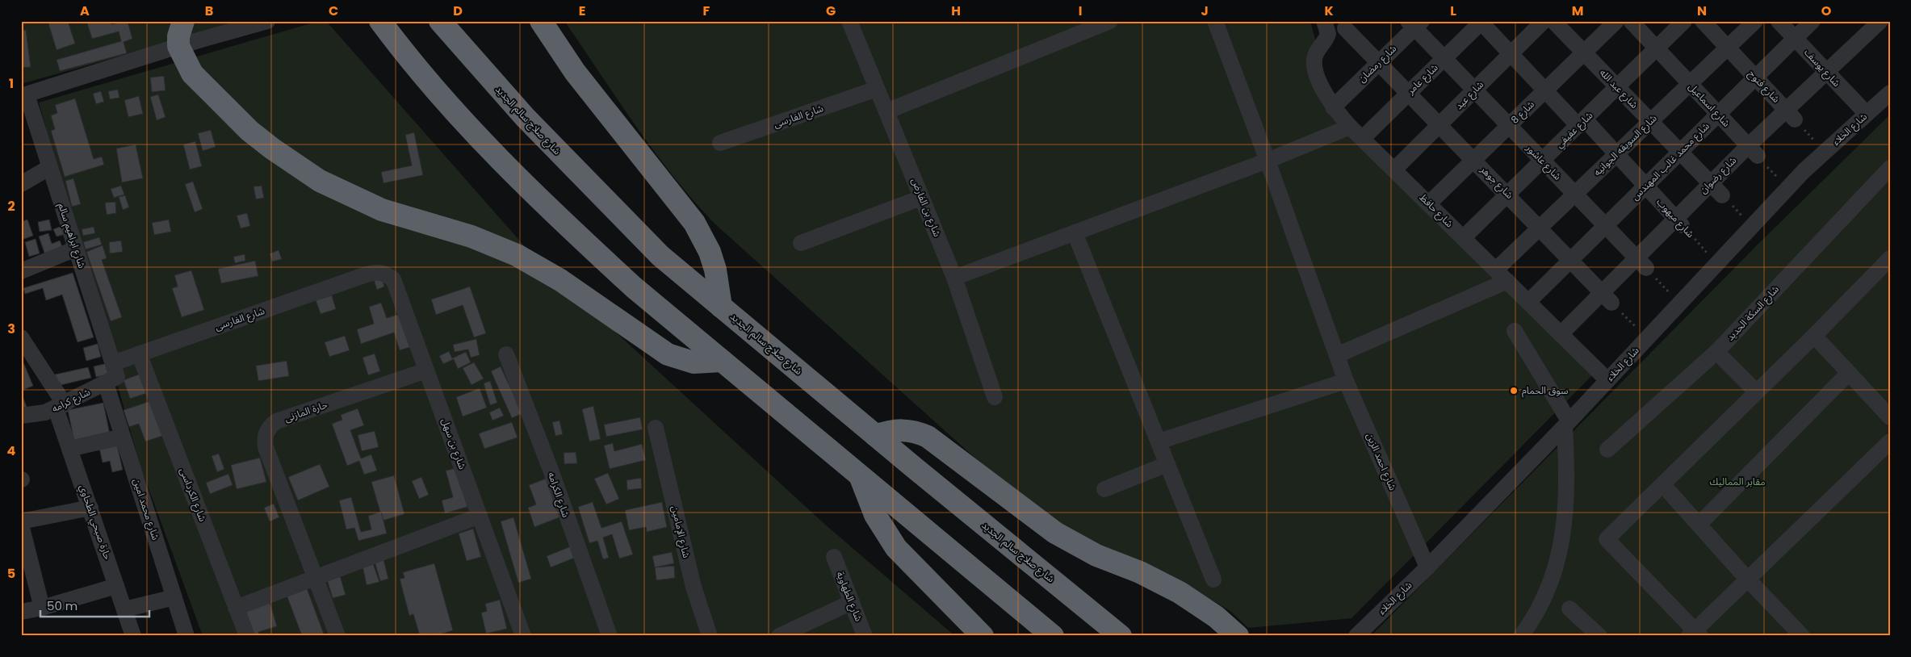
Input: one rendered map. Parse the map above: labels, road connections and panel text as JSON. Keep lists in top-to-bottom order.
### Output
{
  "streets": {
    "highway": ["شارع صلاح سالم الجديد"],
    "street": [
      "شارع رمضان",
      "شارع يوسف",
      "شارع عامر",
      "شارع فتوح",
      "شارع عبد الله",
      "شارع عيد",
      "شارع اسماعيل",
      "شارع 8",
      "شارع الفارسى",
      "شارع الخلاء",
      "شارع عفيفي",
      "شارع السويقه الجوانيه",
      "شارع محمد غالب المهندس",
      "شارع عاشور",
      "شارع رضوان",
      "شارع جوهر",
      "شارع بن الفارض",
      "شارع حافظ",
      "شارع ميهوب",
      "شارع ابراهيم سالم",
      "شارع السكة الحديد",
      "شارع كرامه",
      "حارة المازنى",
      "شارع بن سهل",
      "شارع احمد الزين",
      "شارع الكرداسى",
      "شارع الكرامه",
      "شارع محمد امين",
      "حارة صبحي الطحاوي",
      "شارع الإمامين",
      "شارع الطهاوية"
    ]
  },
  "crossings": [
    ["شارع رمضان", "شارع عاشور"],
    ["شارع رمضان", "شارع جوهر"],
    ["شارع رمضان", "شارع حافظ"],
    ["شارع يوسف", "شارع الخلاء"],
    ["شارع يوسف", "شارع محمد غالب المهندس"],
    ["شارع يوسف", "شارع رضوان"],
    ["شارع عامر", "شارع عاشور"],
    ["شارع عامر", "شارع جوهر"],
    ["شارع عامر", "شارع حافظ"],
    ["شارع عامر", "شارع ميهوب"],
    ["شارع فتوح", "شارع السويقه الجوانيه"],
    ["شارع فتوح", "شارع محمد غالب المهندس"],
    ["شارع فتوح", "شارع رضوان"],
    ["شارع عبد الله", "شارع 8"],
    ["شارع عبد الله", "شارع عفيفي"],
    ["شارع عبد الله", "شارع السويقه الجوانيه"],
    ["شارع عبد الله", "شارع محمد غالب المهندس"],
    ["شارع عبد الله", "شارع رضوان"],
    ["شارع عيد", "شارع عاشور"],
    ["شارع عيد", "شارع جوهر"],
    ["شارع عيد", "شارع حافظ"],
    ["شارع عيد", "شارع ميهوب"],
    ["شارع اسماعيل", "شارع عفيفي"],
    ["شارع اسماعيل", "شارع السويقه الجوانيه"],
    ["شارع اسماعيل", "شارع محمد غالب المهندس"],
    ["شارع اسماعيل", "شارع رضوان"],
    ["شارع 8", "شارع عاشور"],
    ["شارع 8", "شارع جوهر"],
    ["شارع 8", "شارع حافظ"],
    ["شارع 8", "شارع ميهوب"],
    ["شارع الفارسى", "شارع بن الفارض"],
    ["شارع الفارسى", "شارع ابراهيم سالم"],
    ["شارع الفارسى", "شارع كرامه"],
    ["شارع الفارسى", "شارع بن سهل"],
    ["شارع الفارسى", "شارع الكرداسى"],
    ["شارع الفارسى", "شارع محمد امين"],
    ["شارع الخلاء", "شارع حافظ"],
    ["شارع الخلاء", "شارع ميهوب"],
    ["شارع الخلاء", "شارع احمد الزين"],
    ["شارع عفيفي", "شارع عاشور"],
    ["شارع عفيفي", "شارع جوهر"],
    ["شارع عفيفي", "شارع حافظ"],
    ["شارع عفيفي", "شارع ميهوب"],
    ["شارع السويقه الجوانيه", "شارع عاشور"],
    ["شارع السويقه الجوانيه", "شارع جوهر"],
    ["شارع السويقه الجوانيه", "شارع حافظ"],
    ["شارع السويقه الجوانيه", "شارع ميهوب"],
    ["شارع السويقه الجوانيه", "شارع احمد الزين"],
    ["شارع محمد غالب المهندس", "شارع عاشور"],
    ["شارع محمد غالب المهندس", "شارع جوهر"],
    ["شارع محمد غالب المهندس", "شارع حافظ"],
    ["شارع محمد غالب المهندس", "شارع ميهوب"],
    ["شارع عاشور", "شارع رضوان"],
    ["شارع رضوان", "شارع جوهر"],
    ["شارع رضوان", "شارع حافظ"],
    ["شارع رضوان", "شارع ميهوب"],
    ["شارع ابراهيم سالم", "شارع كرامه"],
    ["شارع ابراهيم سالم", "شارع محمد امين"],
    ["شارع كرامه", "شارع محمد امين"],
    ["شارع كرامه", "حارة صبحي الطحاوي"],
    ["حارة المازنى", "شارع بن سهل"]
  ],
  "parks": ["مقابر المماليك"],
  "places": ["سوق الحمام"],
  "scale_bar": "50 m",
  "grid": {
    "columns": [
      "A",
      "B",
      "C",
      "D",
      "E",
      "F",
      "G",
      "H",
      "I",
      "J",
      "K",
      "L",
      "M",
      "N",
      "O"
    ],
    "rows": [
      "1",
      "2",
      "3",
      "4",
      "5"
    ]
  }
}
